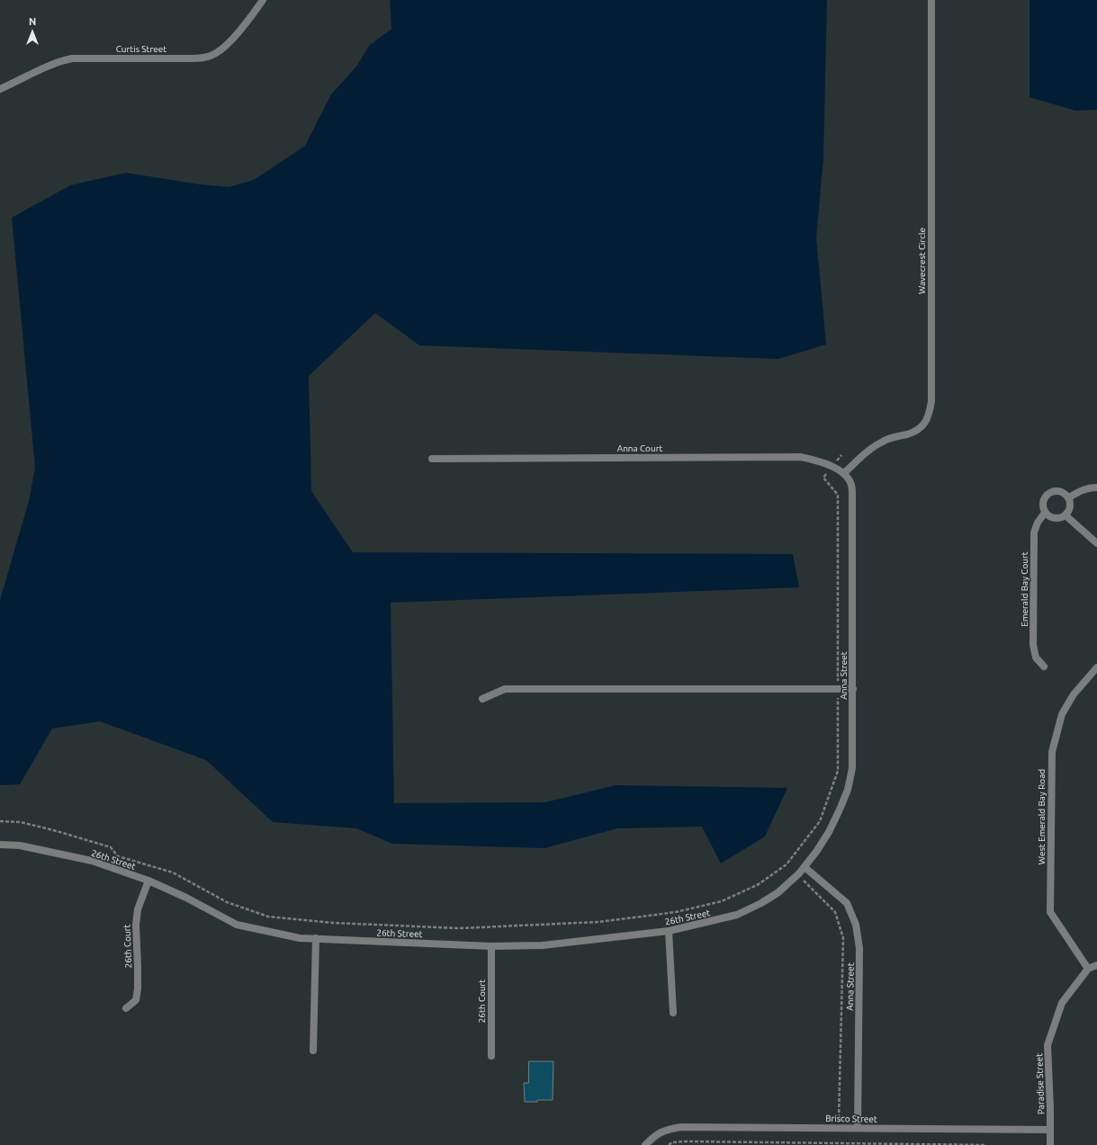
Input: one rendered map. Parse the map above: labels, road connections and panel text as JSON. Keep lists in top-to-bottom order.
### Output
{
  "streets": {
    "street": [
      "Curtis Street",
      "Wavecrest Circle",
      "Anna Court",
      "Emerald Bay Court",
      "Anna Street",
      "West Emerald Bay Road",
      "26th Street",
      "26th Court",
      "Paradise Street",
      "Brisco Street"
    ]
  },
  "crossings": [
    ["Wavecrest Circle", "Anna Court"],
    ["Wavecrest Circle", "Anna Street"],
    ["Anna Court", "Anna Street"],
    ["Anna Street", "26th Street"],
    ["Anna Street", "Brisco Street"],
    ["West Emerald Bay Road", "Paradise Street"],
    ["26th Street", "26th Court"],
    ["Paradise Street", "Brisco Street"]
  ],
  "north": "top"
}
